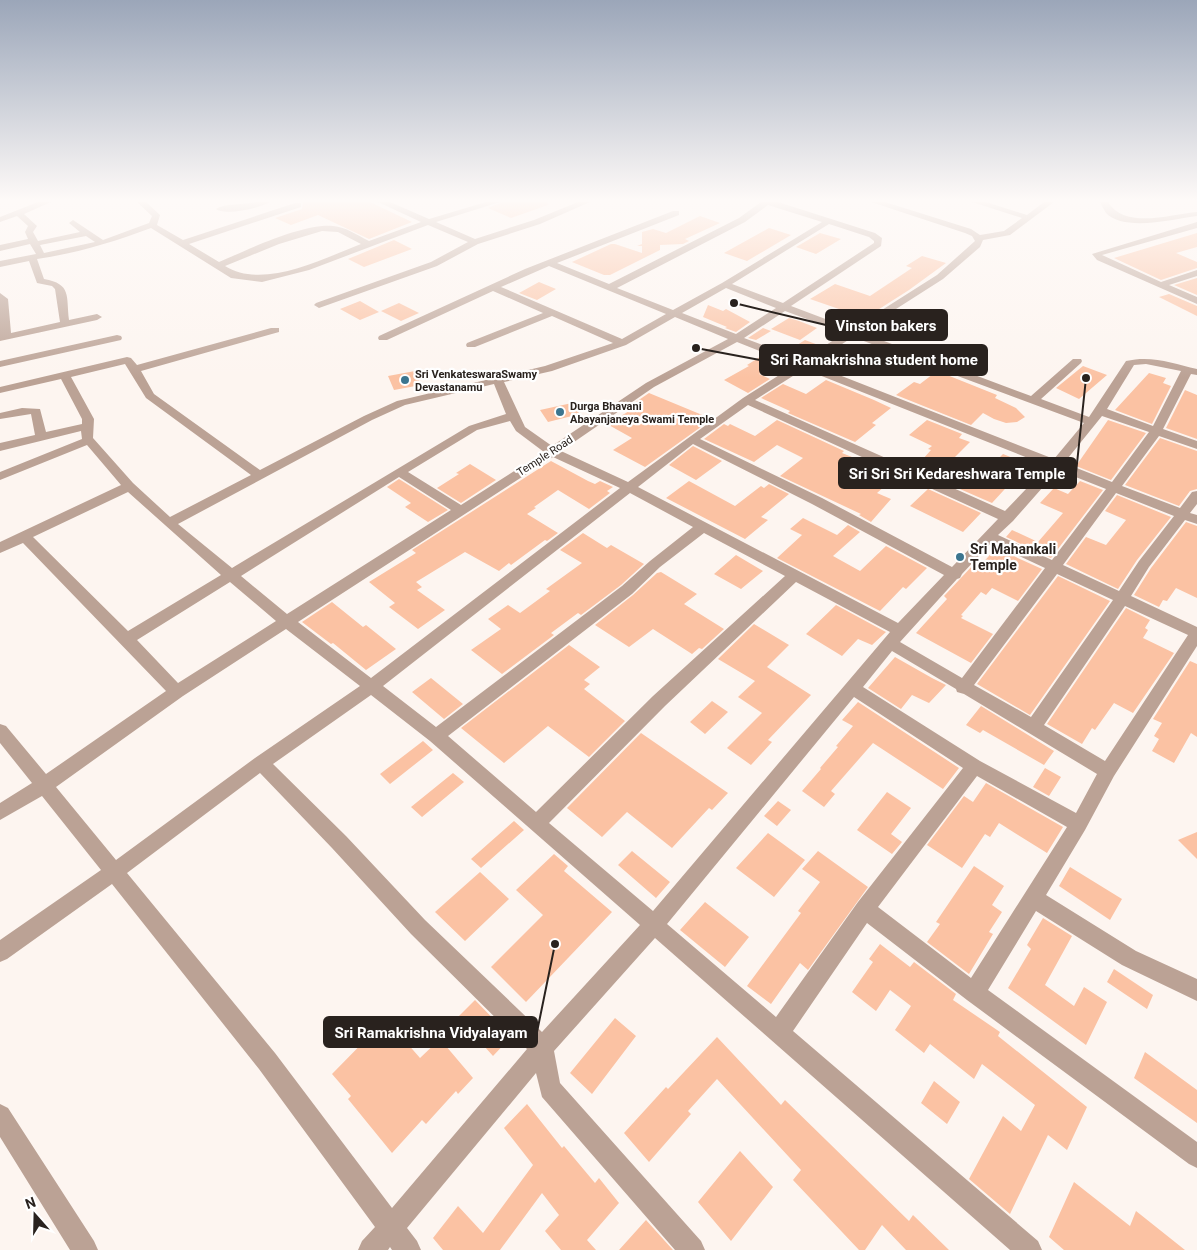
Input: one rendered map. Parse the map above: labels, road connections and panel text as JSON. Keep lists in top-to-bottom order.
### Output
{
  "streets": {
    "street": ["Temple Road"]
  },
  "places": [
    "Vinston bakers",
    "Sri Ramakrishna student home",
    "Sri Sri Sri Kedareshwara Temple",
    "Sri VenkateswaraSwamy Devastanamu",
    "Durga Bhavani Abayanjaneya Swami Temple",
    "Sri Mahankali Temple",
    "Sri Ramakrishna Vidyalayam"
  ],
  "north": "top"
}
